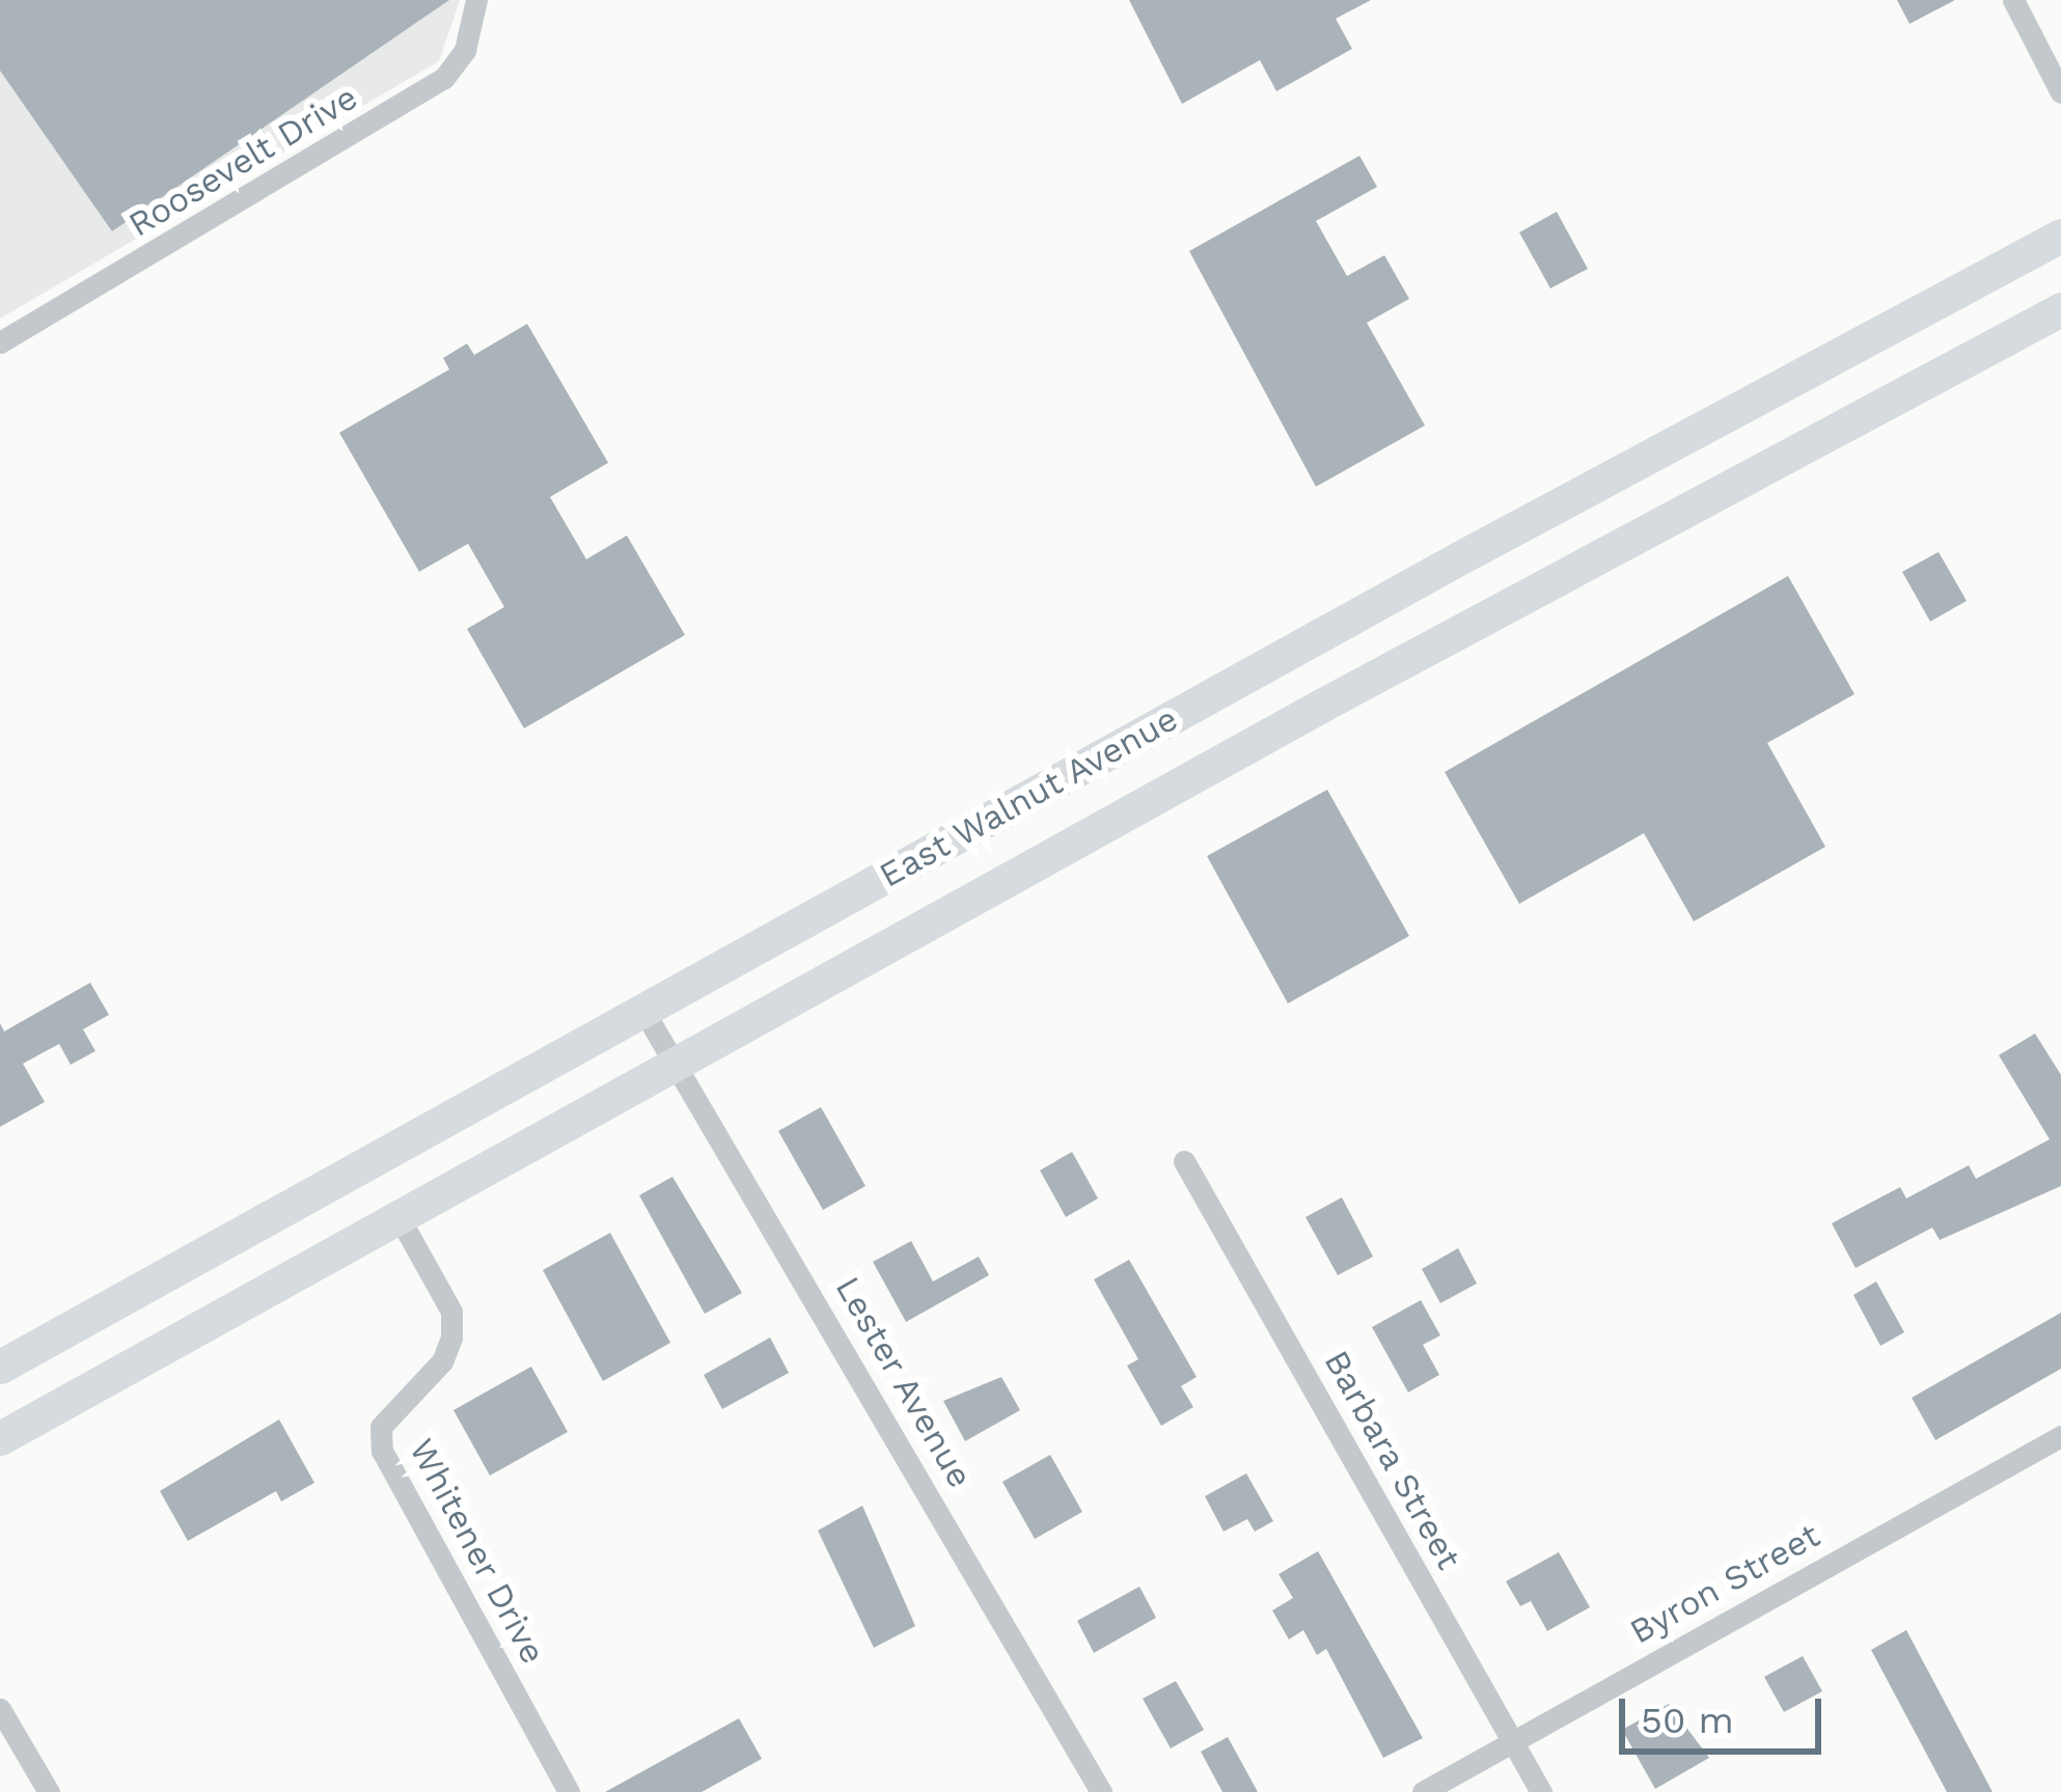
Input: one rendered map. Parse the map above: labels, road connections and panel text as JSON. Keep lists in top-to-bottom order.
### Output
{
  "streets": {
    "main road": ["East Walnut Avenue"],
    "street": [
      "Roosevelt Drive",
      "Lester Avenue",
      "Barbara Street",
      "Whitener Drive",
      "Byron Street"
    ]
  },
  "crossings": [
    ["East Walnut Avenue", "Lester Avenue"],
    ["East Walnut Avenue", "Whitener Drive"],
    ["Barbara Street", "Byron Street"]
  ],
  "scale_bar": "50 m"
}
